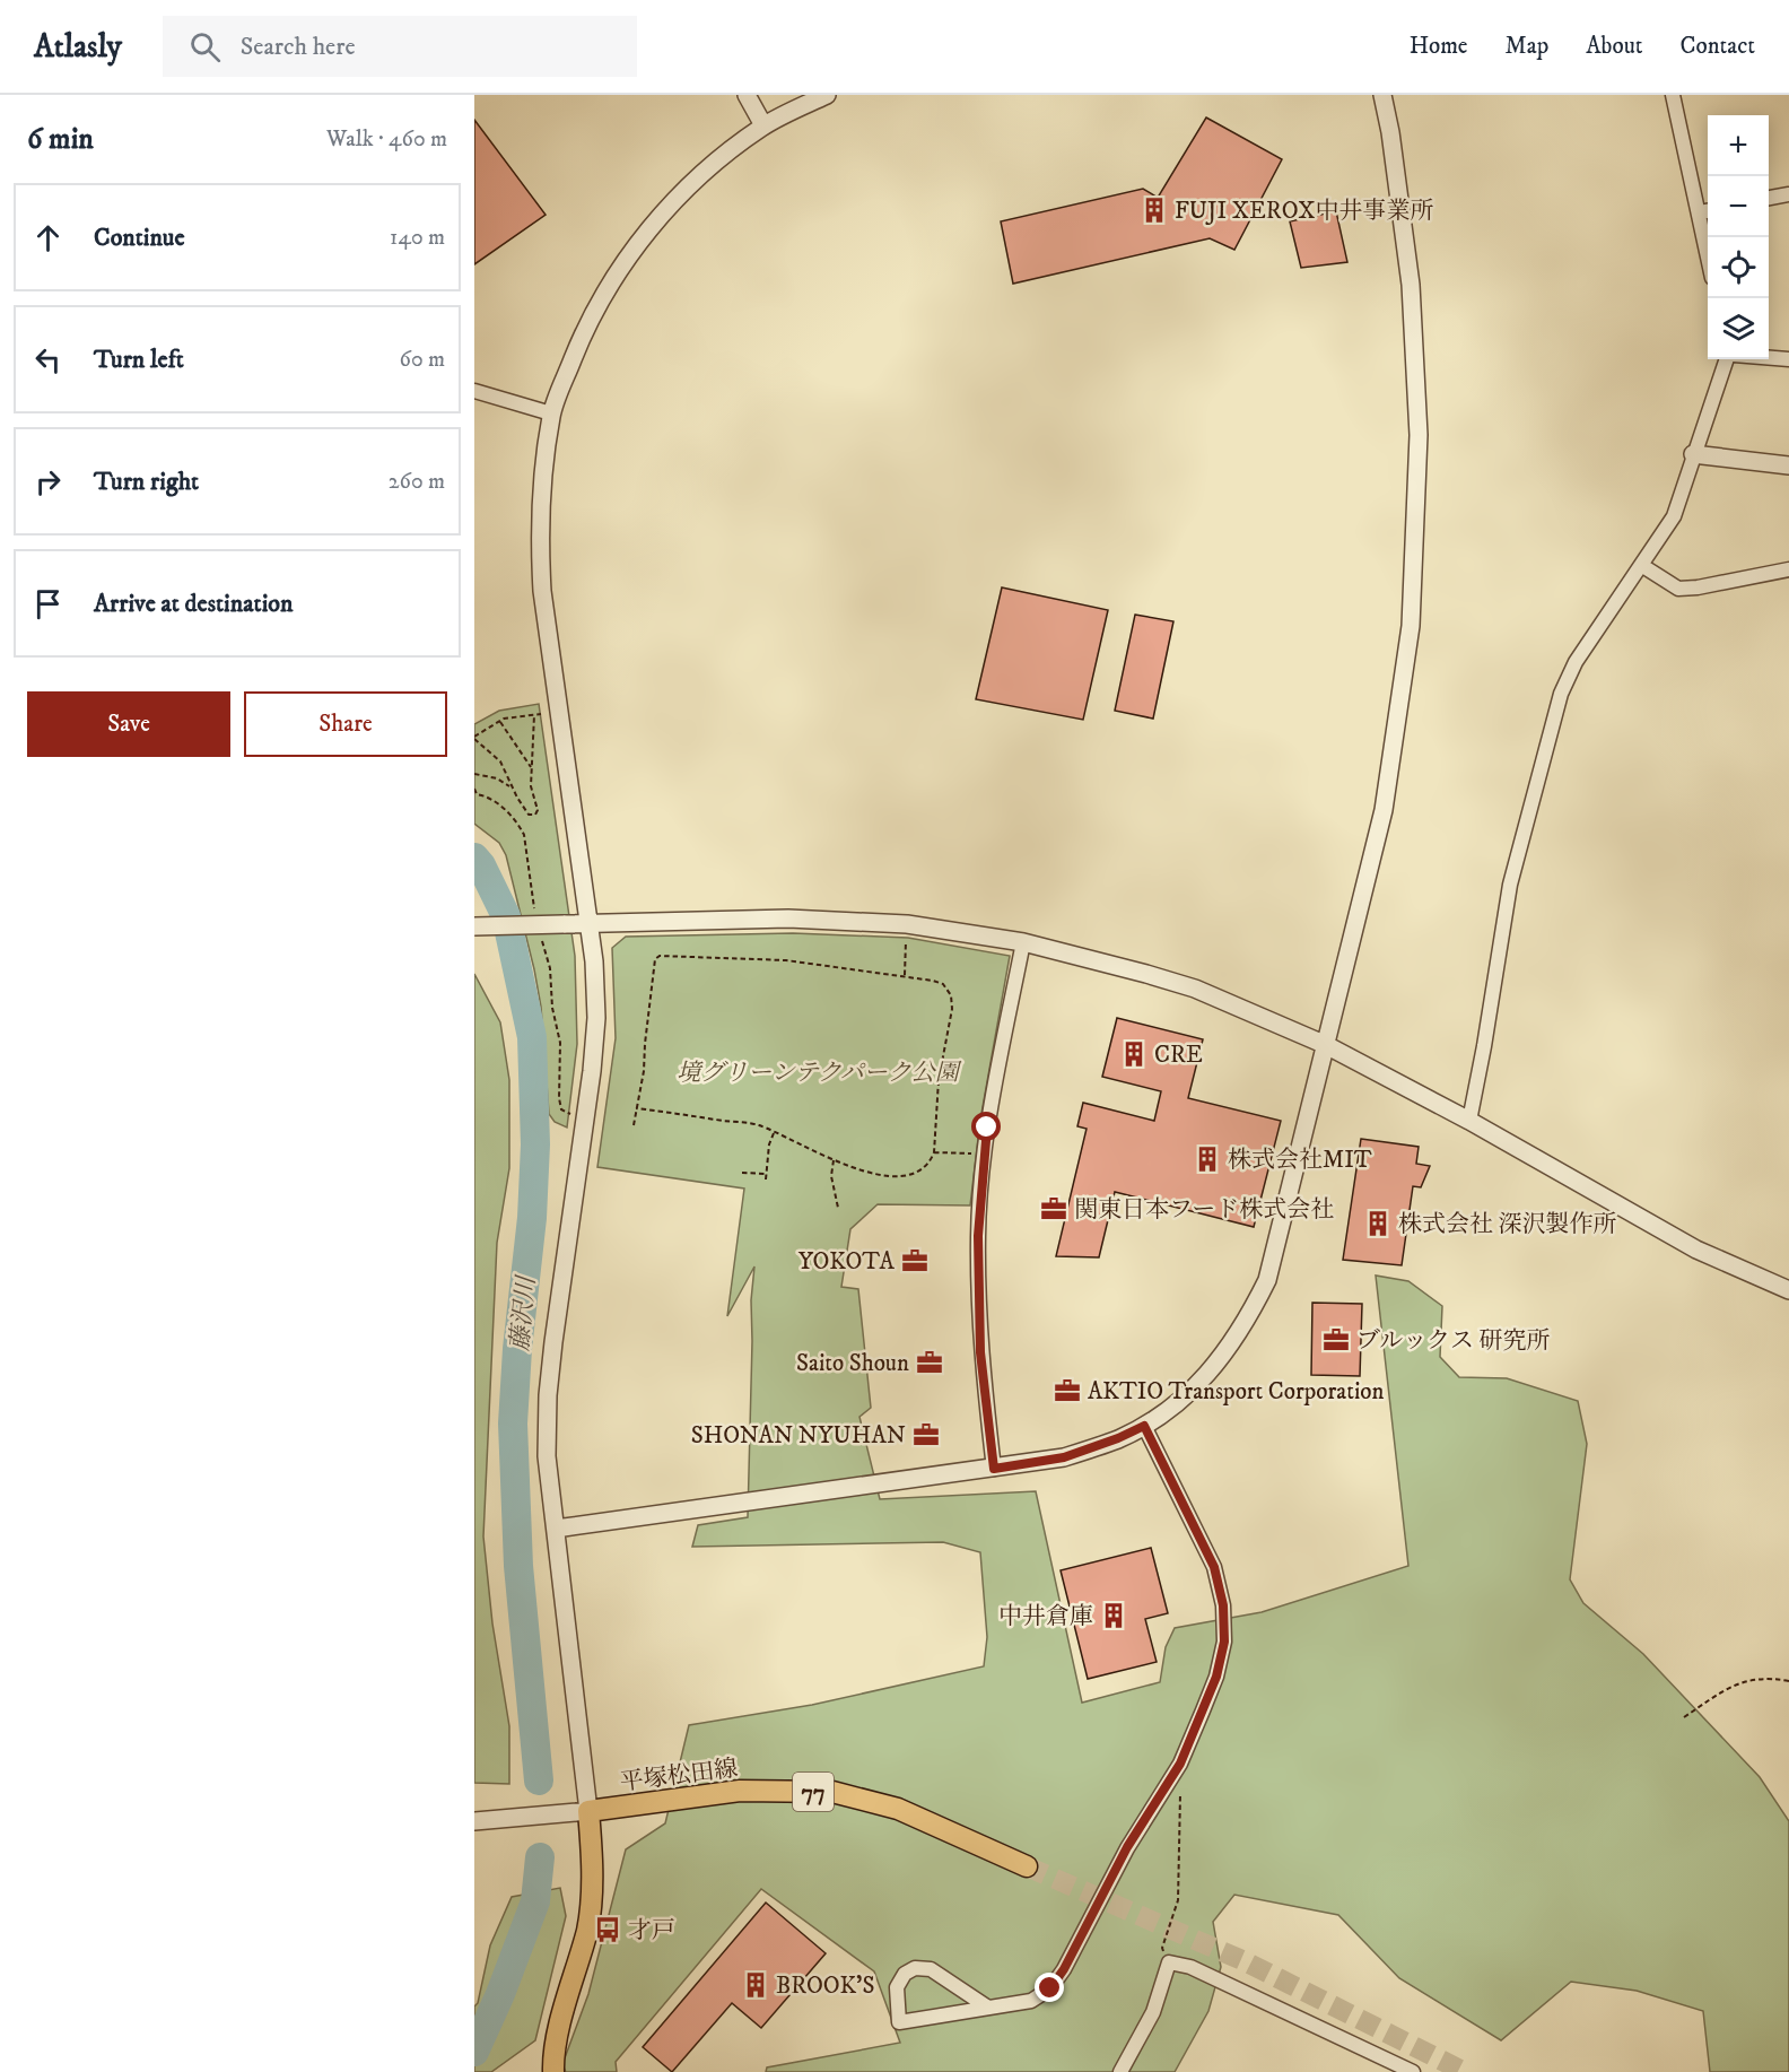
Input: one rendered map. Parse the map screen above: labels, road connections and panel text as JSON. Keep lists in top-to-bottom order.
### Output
{
  "streets": {
    "main road": ["平塚松田線", "77"]
  },
  "water": ["藤沢川"],
  "parks": ["境グリーンテクパーク公園"],
  "places": {
    "building": [
      "FUJI XEROX中井事業所",
      "CRE",
      "株式会社MIT",
      "株式会社 深沢製作所",
      "中井倉庫",
      "BROOK'S"
    ],
    "office": [
      "関東日本フード株式会社",
      "YOKOTA",
      "ブルックス 研究所",
      "Saito Shoun",
      "AKTIO Transport Corporation",
      "SHONAN NYUHAN"
    ],
    "bus stop": ["才戸"]
  },
  "page": {
    "header": "Atlasly",
    "search": "Search here",
    "nav": [
      "Home",
      "Map",
      "About",
      "Contact"
    ],
    "heading": ["6 min", "Walk · 460 m"],
    "map_buttons": ["+", "−"],
    "list": [
      ["Continue", "140 m"],
      ["Turn left", "60 m"],
      ["Turn right", "260 m"],
      "Arrive at destination"
    ],
    "buttons": ["Save", "Share"]
  }
}
